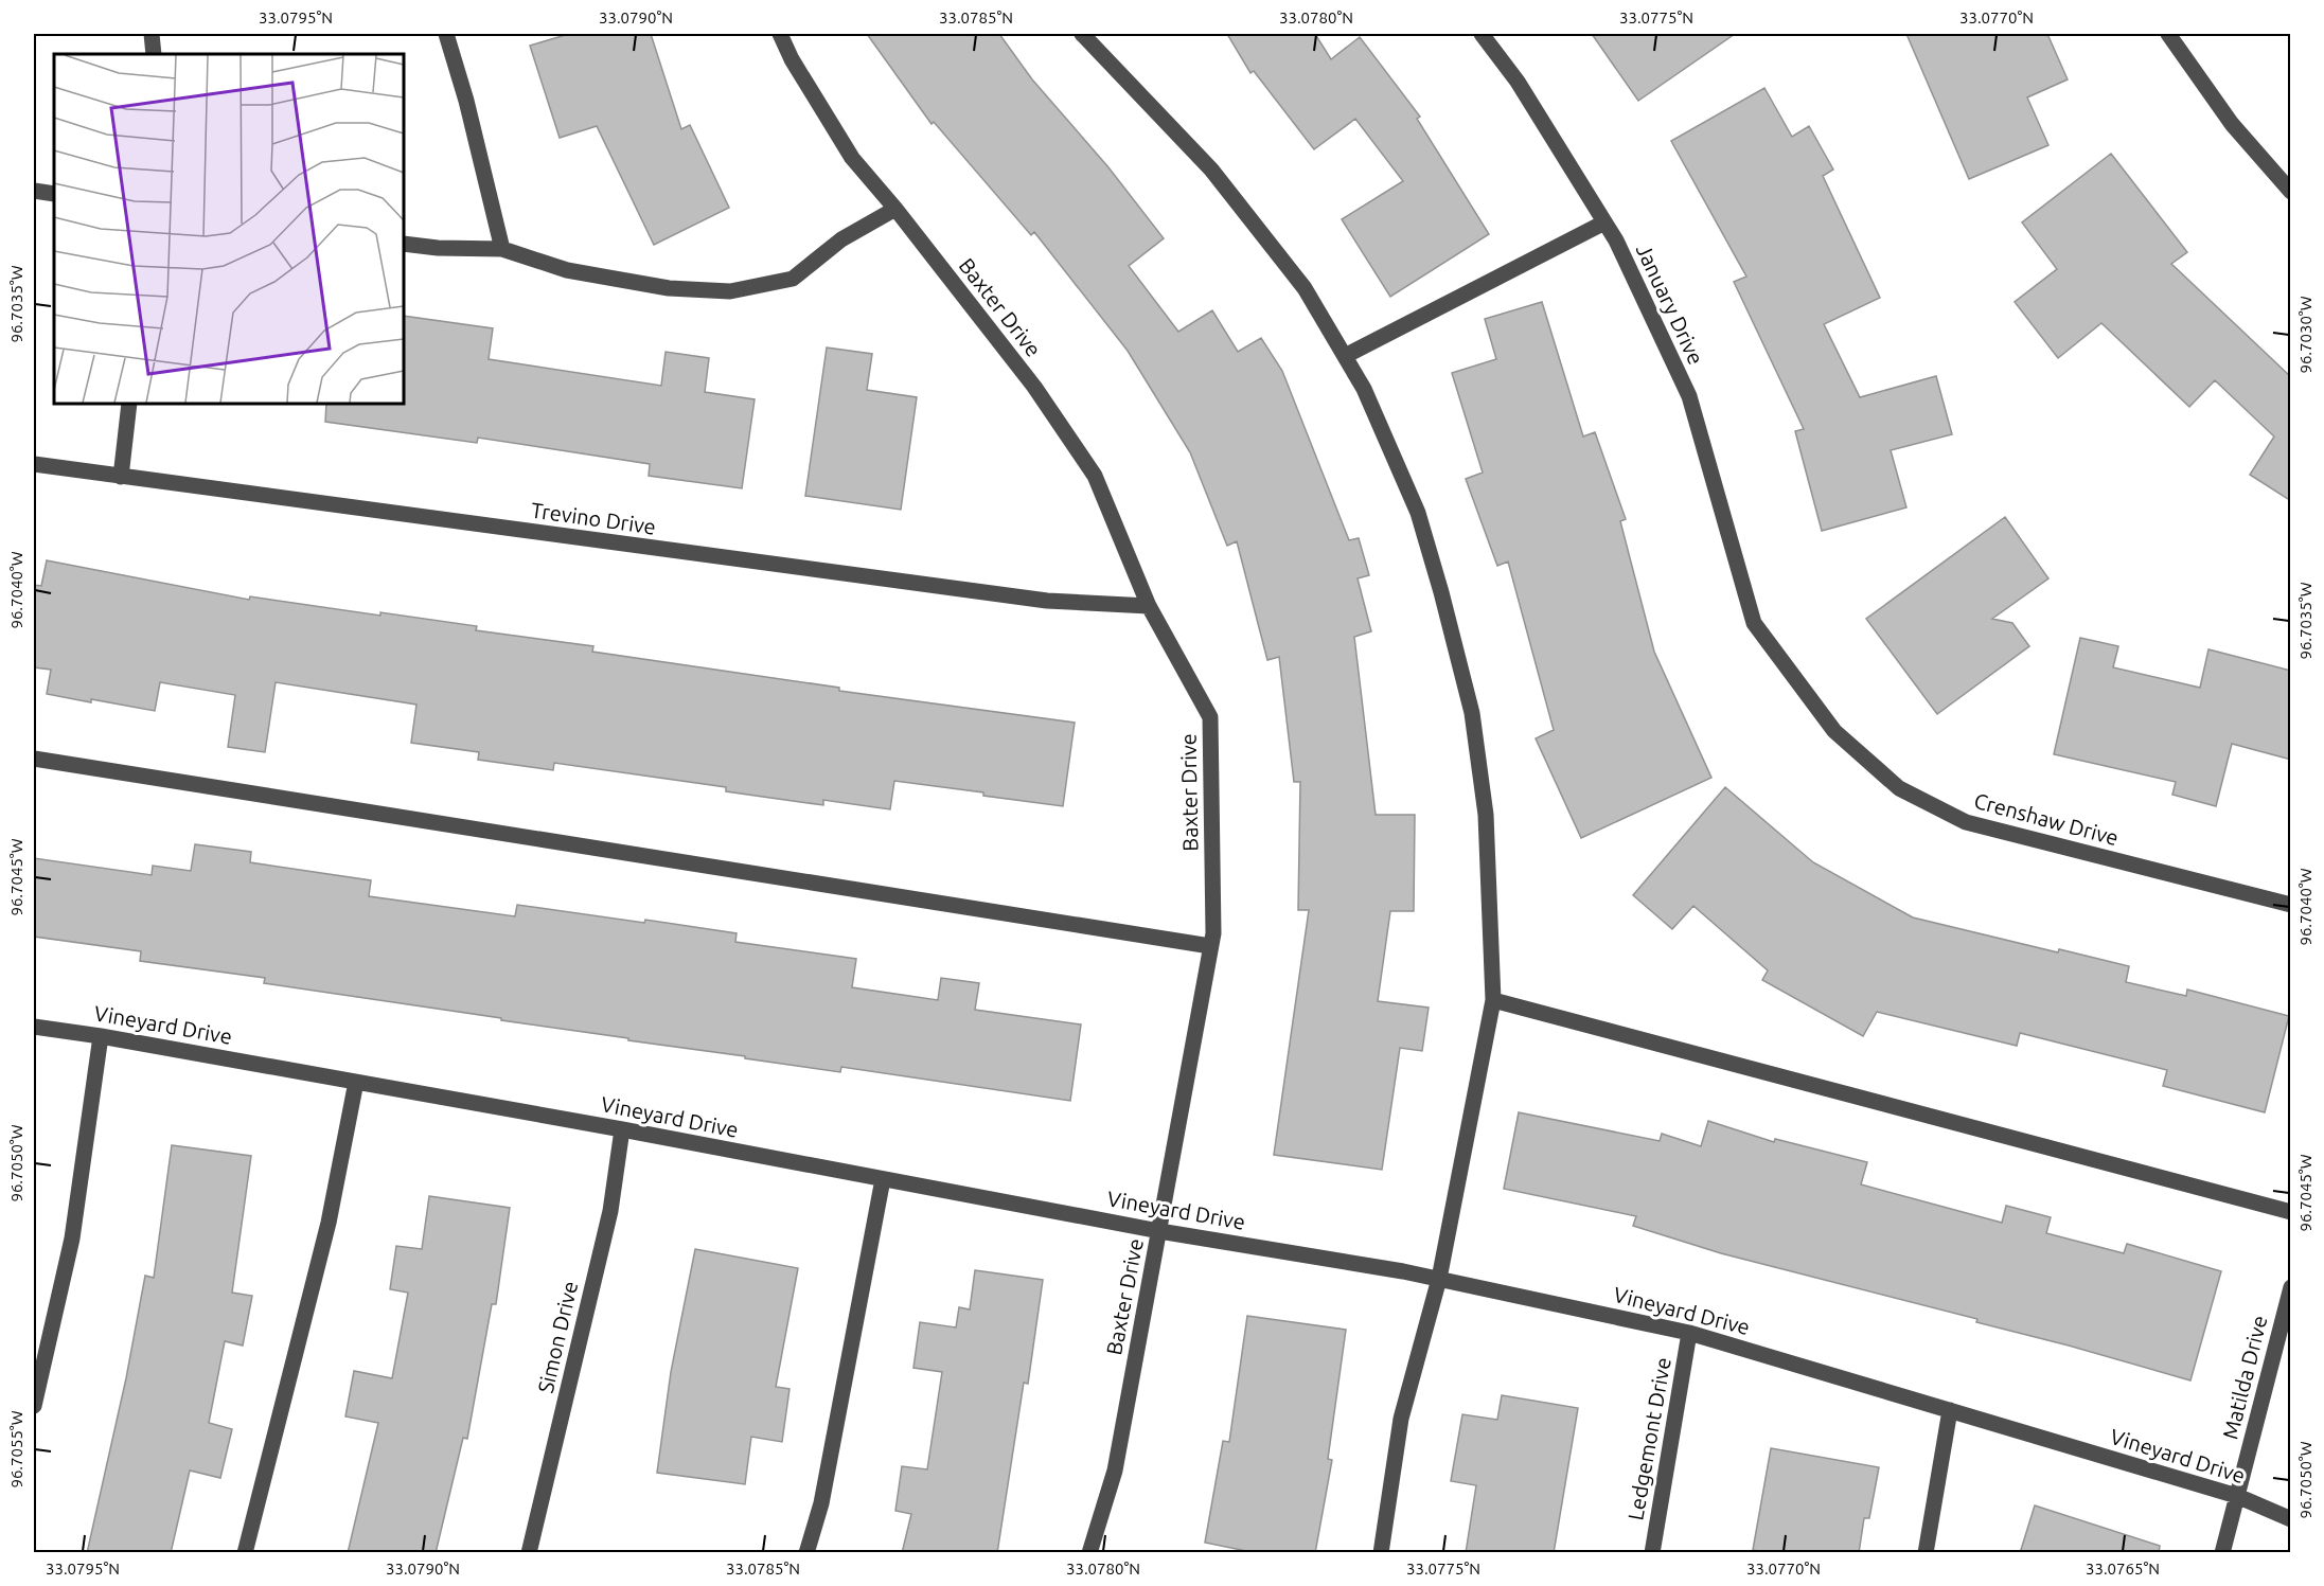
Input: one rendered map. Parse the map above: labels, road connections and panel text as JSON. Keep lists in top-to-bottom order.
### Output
{
  "streets": {
    "street": [
      "January Drive",
      "Baxter Drive",
      "Trevino Drive",
      "Crenshaw Drive",
      "Vineyard Drive",
      "Simon Drive",
      "Matilda Drive",
      "Ledgemont Drive"
    ]
  },
  "crossings": [
    ["January Drive", "Crenshaw Drive"],
    ["Baxter Drive", "Trevino Drive"],
    ["Baxter Drive", "Vineyard Drive"],
    ["Vineyard Drive", "Simon Drive"],
    ["Vineyard Drive", "Matilda Drive"],
    ["Vineyard Drive", "Ledgemont Drive"]
  ],
  "coordinates": [
    "33.0795°N",
    "33.0790°N",
    "33.0785°N",
    "33.0780°N",
    "33.0775°N",
    "33.0770°N",
    "96.7035°W",
    "96.7030°W",
    "96.7040°W",
    "96.7045°W",
    "96.7050°W",
    "96.7055°W",
    "33.0765°N"
  ]
}
